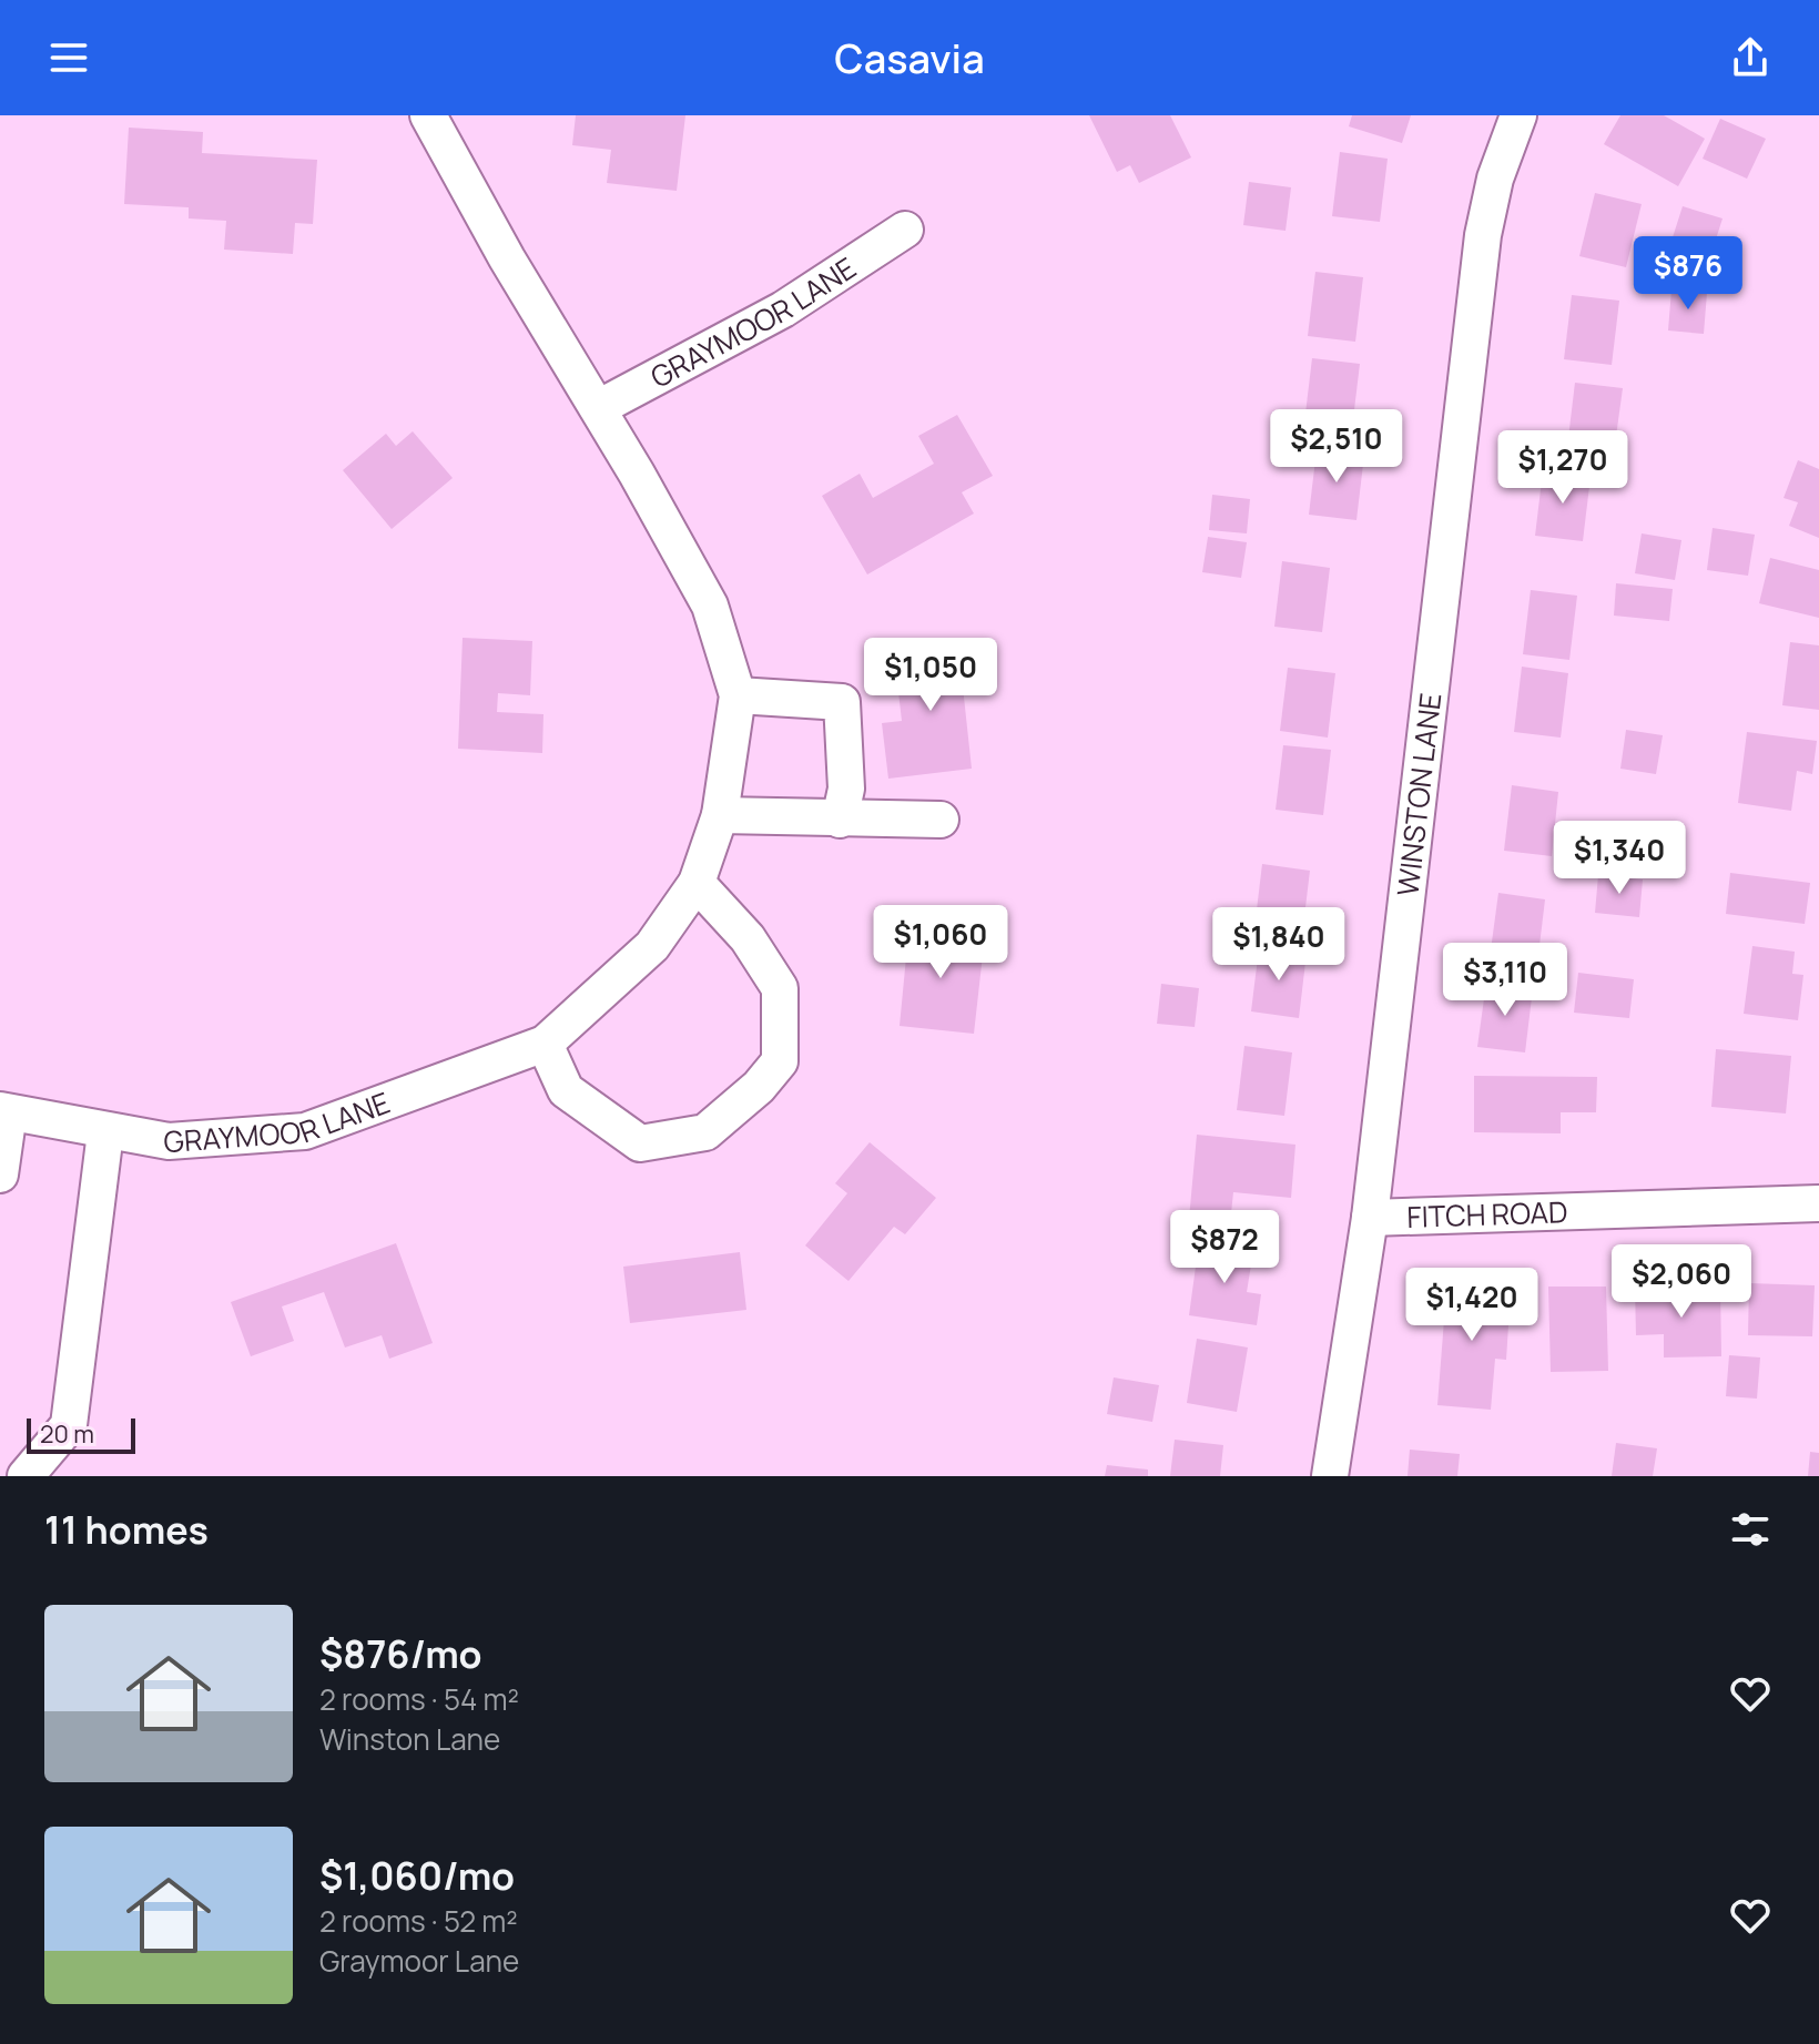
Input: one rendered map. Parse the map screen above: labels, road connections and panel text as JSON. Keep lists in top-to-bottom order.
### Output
{
  "streets": {
    "street": ["GRAYMOOR LANE", "WINSTON LANE", "FITCH ROAD"]
  },
  "crossings": [
    ["WINSTON LANE", "FITCH ROAD"]
  ],
  "scale_bar": "20 m",
  "page": {
    "header": "Casavia",
    "price": [
      "$876",
      "$2,510",
      "$1,270",
      "$1,050",
      "$1,340",
      "$1,060",
      "$1,840",
      "$3,110",
      "$872",
      "$2,060",
      "$1,420"
    ],
    "scale": "20 m",
    "heading": "11 homes",
    "list": [
      {
        "name": "$876/mo",
        "note": "2 rooms · 54 m² · Winston Lane"
      },
      {
        "name": "$1,060/mo",
        "note": "2 rooms · 52 m² · Graymoor Lane"
      }
    ]
  }
}
